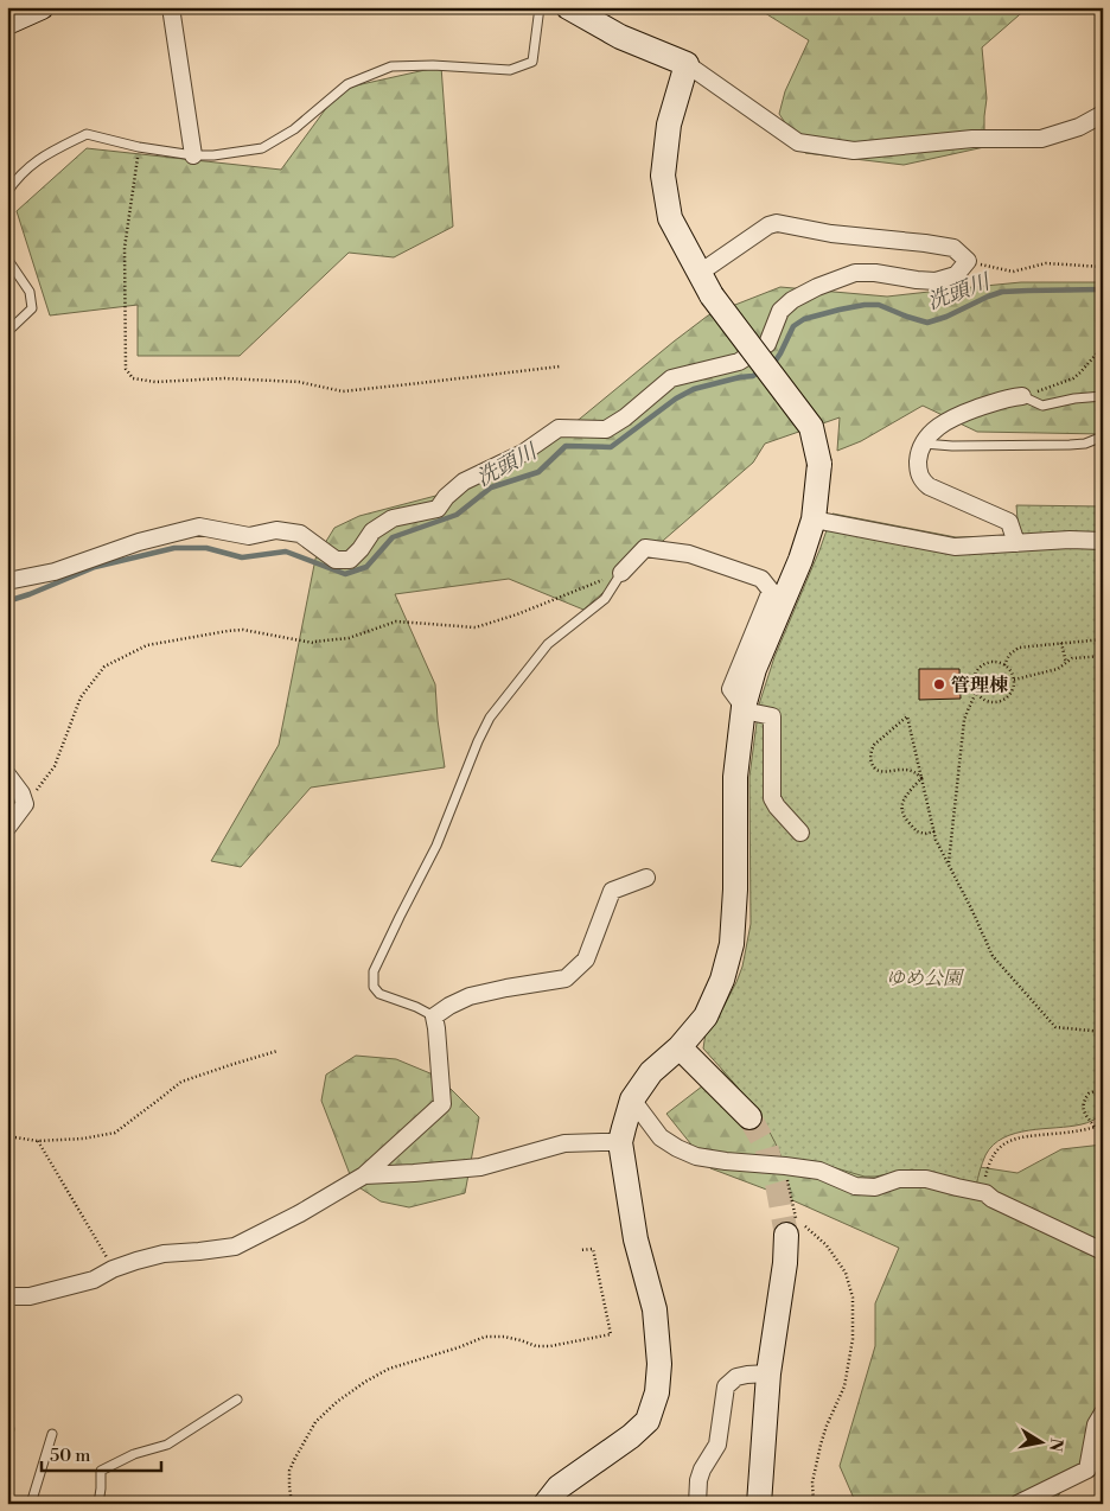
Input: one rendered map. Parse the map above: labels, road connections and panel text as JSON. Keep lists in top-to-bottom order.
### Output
{
  "water": ["洗頭川"],
  "parks": ["ゆめ公園"],
  "places": ["管理棟"],
  "scale_bar": "50 m",
  "north": "right"
}
